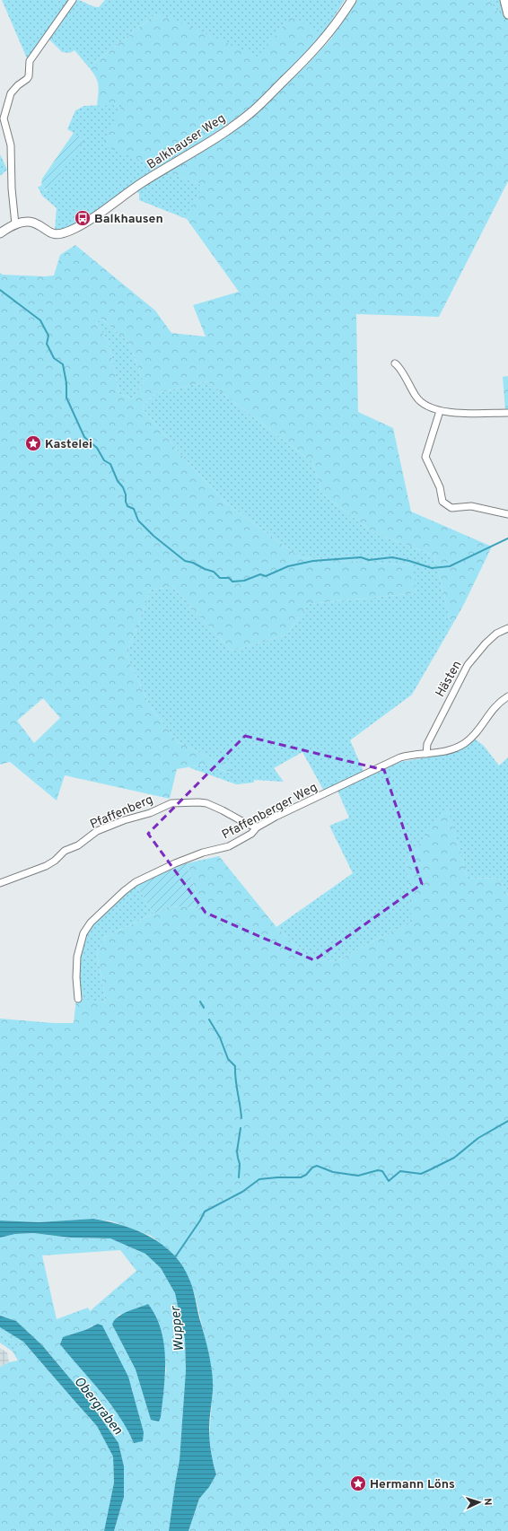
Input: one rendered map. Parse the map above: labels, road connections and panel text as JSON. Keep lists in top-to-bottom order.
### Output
{
  "streets": {
    "main road": ["Balkhauser Weg"],
    "street": ["Hästen", "Pfaffenberger Weg", "Pfaffenberg"]
  },
  "crossings": [
    ["Hästen", "Pfaffenberger Weg"],
    ["Pfaffenberger Weg", "Pfaffenberg"]
  ],
  "water": ["Wupper", "Obergraben"],
  "places": {
    "bus stop": ["Balkhausen"],
    "place": ["Kastelei", "Hermann Löns"]
  },
  "north": "right"
}
